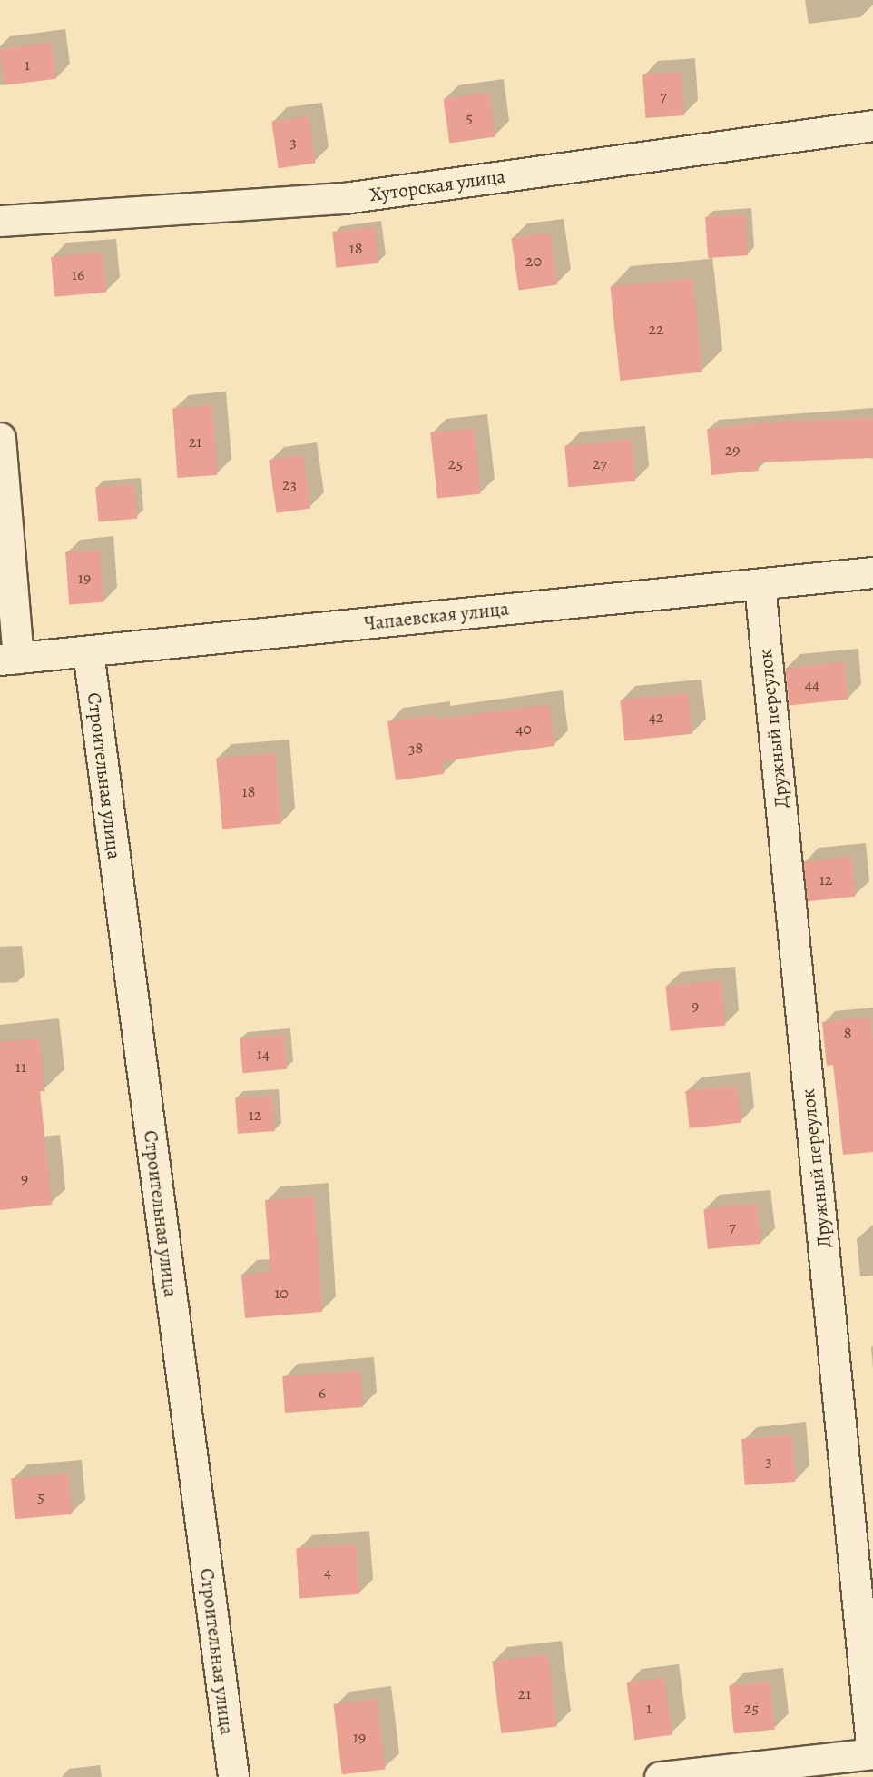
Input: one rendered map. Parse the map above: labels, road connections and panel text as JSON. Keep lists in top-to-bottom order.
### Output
{
  "streets": {
    "street": [
      "Хуторская улица",
      "Чапаевская улица",
      "Дружный переулок",
      "Строительная улица"
    ]
  },
  "crossings": [
    ["Чапаевская улица", "Дружный переулок"],
    ["Чапаевская улица", "Строительная улица"]
  ],
  "house_numbers": [
    "1",
    "7",
    "5",
    "3",
    "18",
    "20",
    "16",
    "22",
    "21",
    "29",
    "25",
    "27",
    "23",
    "19",
    "44",
    "42",
    "40",
    "38",
    "18",
    "12",
    "9",
    "8",
    "14",
    "11",
    "12",
    "9",
    "7",
    "10",
    "6",
    "3",
    "5",
    "4",
    "21",
    "1",
    "25",
    "19"
  ]
}
